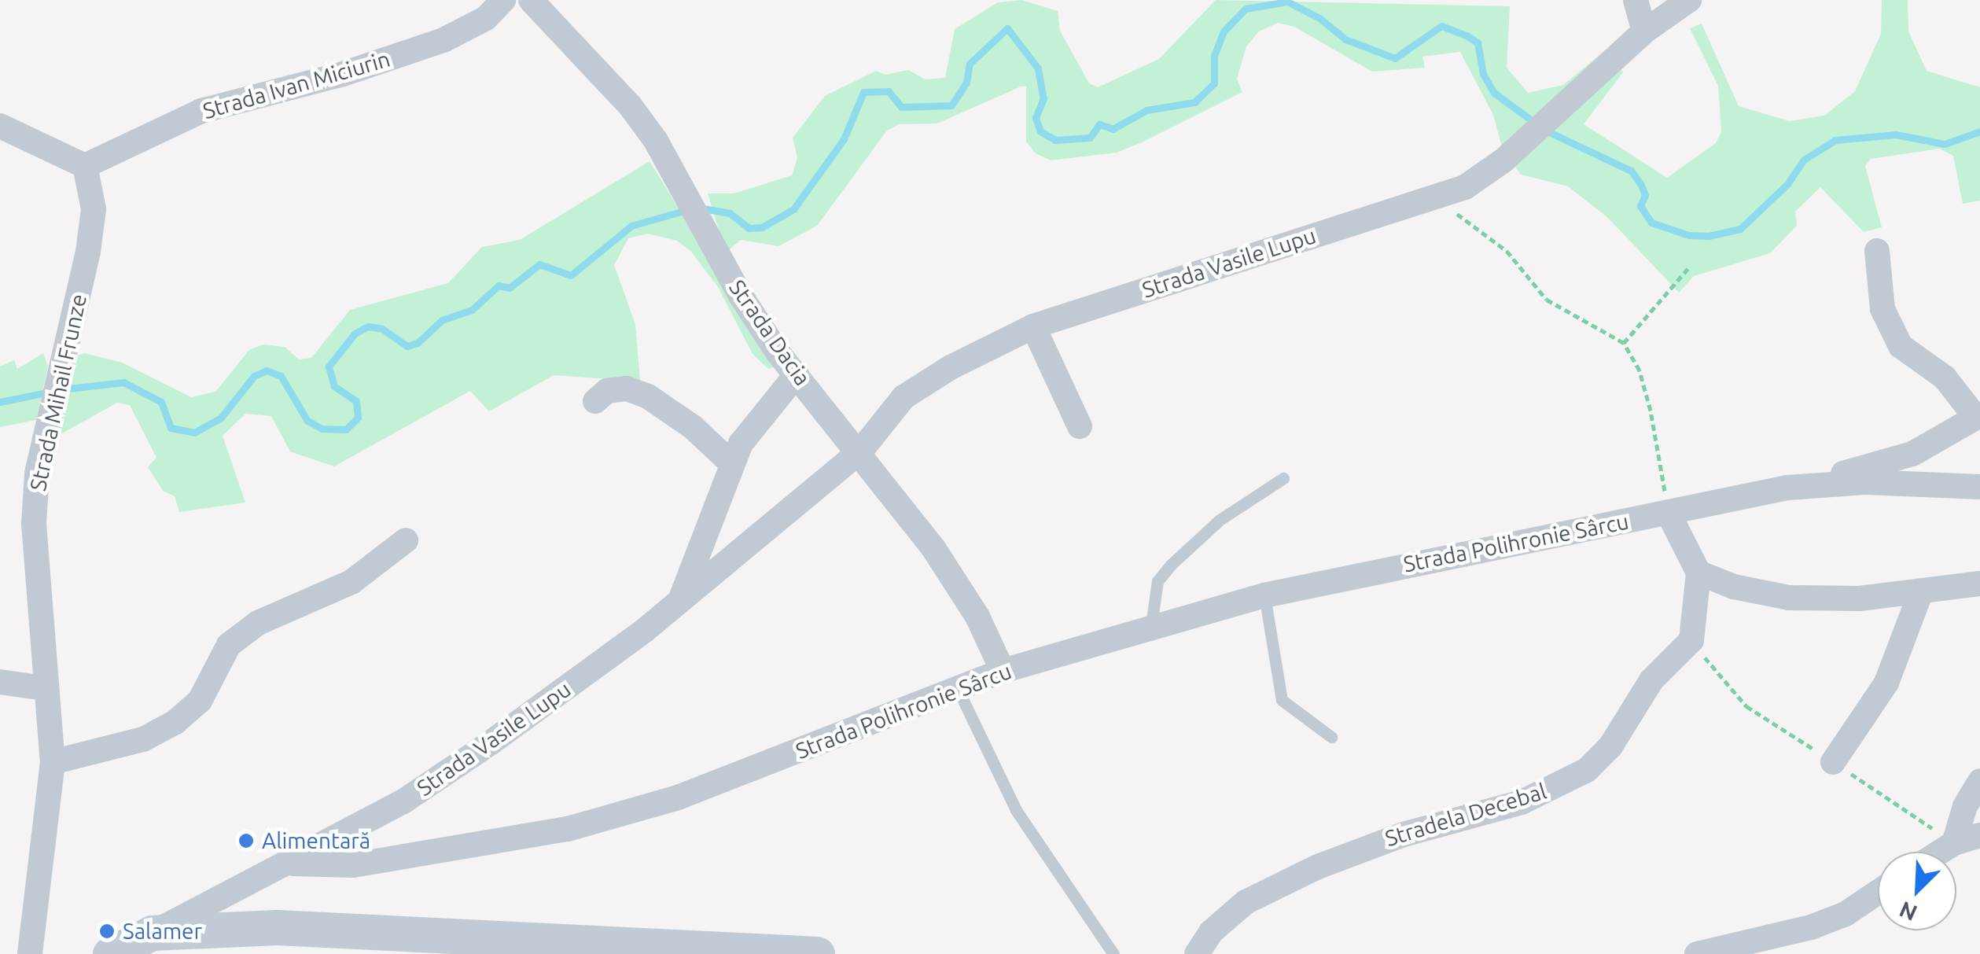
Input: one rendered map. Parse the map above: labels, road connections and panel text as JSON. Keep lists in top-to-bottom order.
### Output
{
  "streets": {
    "street": [
      "Strada Ivan Miciurin",
      "Strada Vasile Lupu",
      "Strada Dacia",
      "Strada Mihail Frunze",
      "Strada Polihronie Sârcu",
      "Stradela Decebal"
    ]
  },
  "crossings": [
    ["Strada Ivan Miciurin", "Strada Mihail Frunze"],
    ["Strada Vasile Lupu", "Strada Dacia"],
    ["Strada Vasile Lupu", "Strada Polihronie Sârcu"],
    ["Strada Dacia", "Strada Polihronie Sârcu"]
  ],
  "places": ["Alimentară", "Salamer"],
  "north": "bottom left"
}
